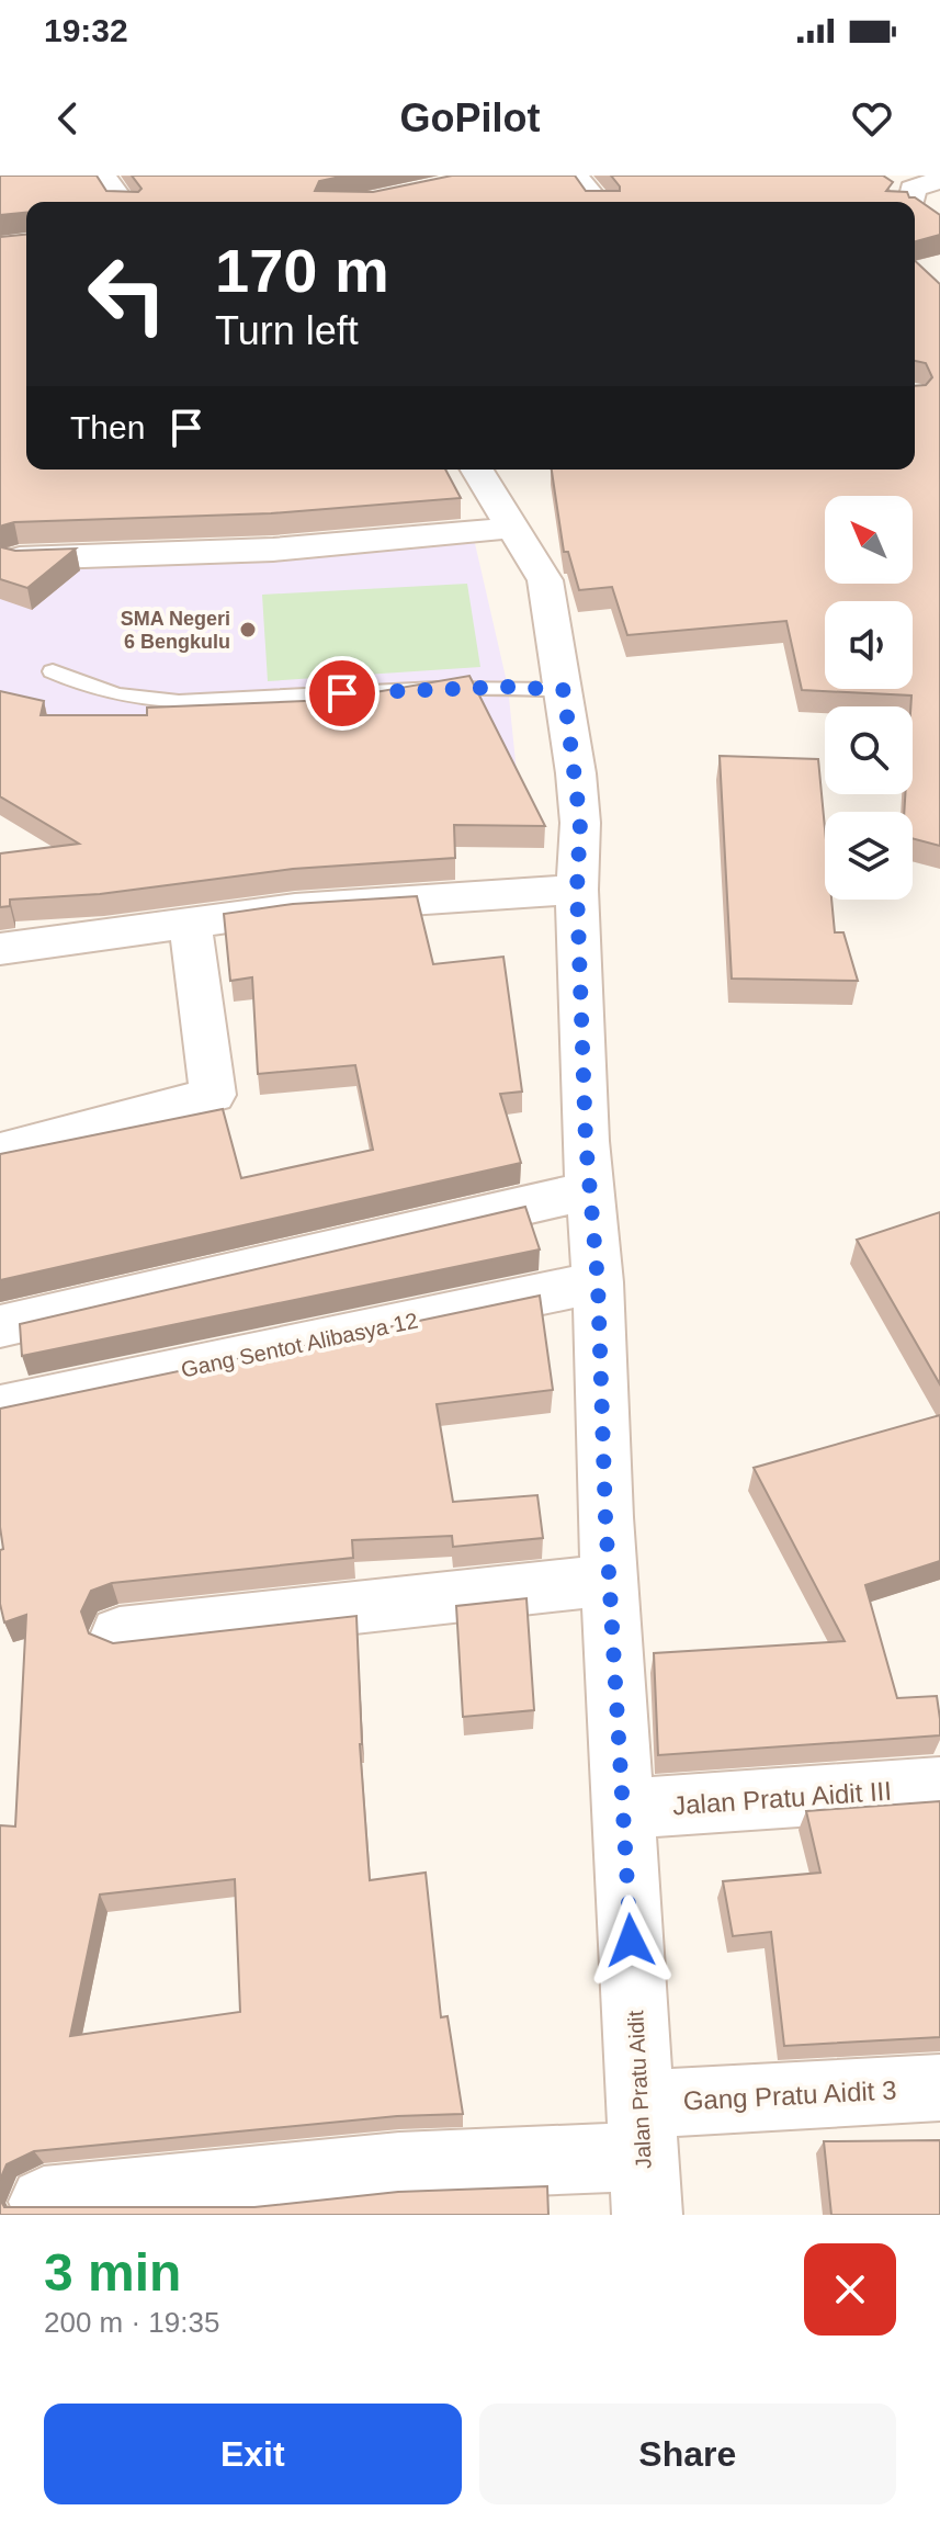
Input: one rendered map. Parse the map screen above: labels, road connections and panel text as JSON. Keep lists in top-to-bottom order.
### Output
{
  "streets": {
    "street": [
      "Gang Sentot Alibasya 12",
      "Jalan Pratu Aidit III",
      "Jalan Pratu Aidit",
      "Gang Pratu Aidit 3"
    ]
  },
  "crossings": [
    ["Gang Sentot Alibasya 12", "Jalan Pratu Aidit"],
    ["Jalan Pratu Aidit III", "Jalan Pratu Aidit"],
    ["Jalan Pratu Aidit", "Gang Pratu Aidit 3"]
  ],
  "places": ["SMA Negeri 6 Bengkulu"],
  "north": "top left",
  "page": {
    "status": "19:32",
    "header": "GoPilot",
    "turn": ["170 m", "Turn left"],
    "then": "Then",
    "heading": ["3 min", "200 m · 19:35"],
    "buttons": ["Exit", "Share"]
  }
}
